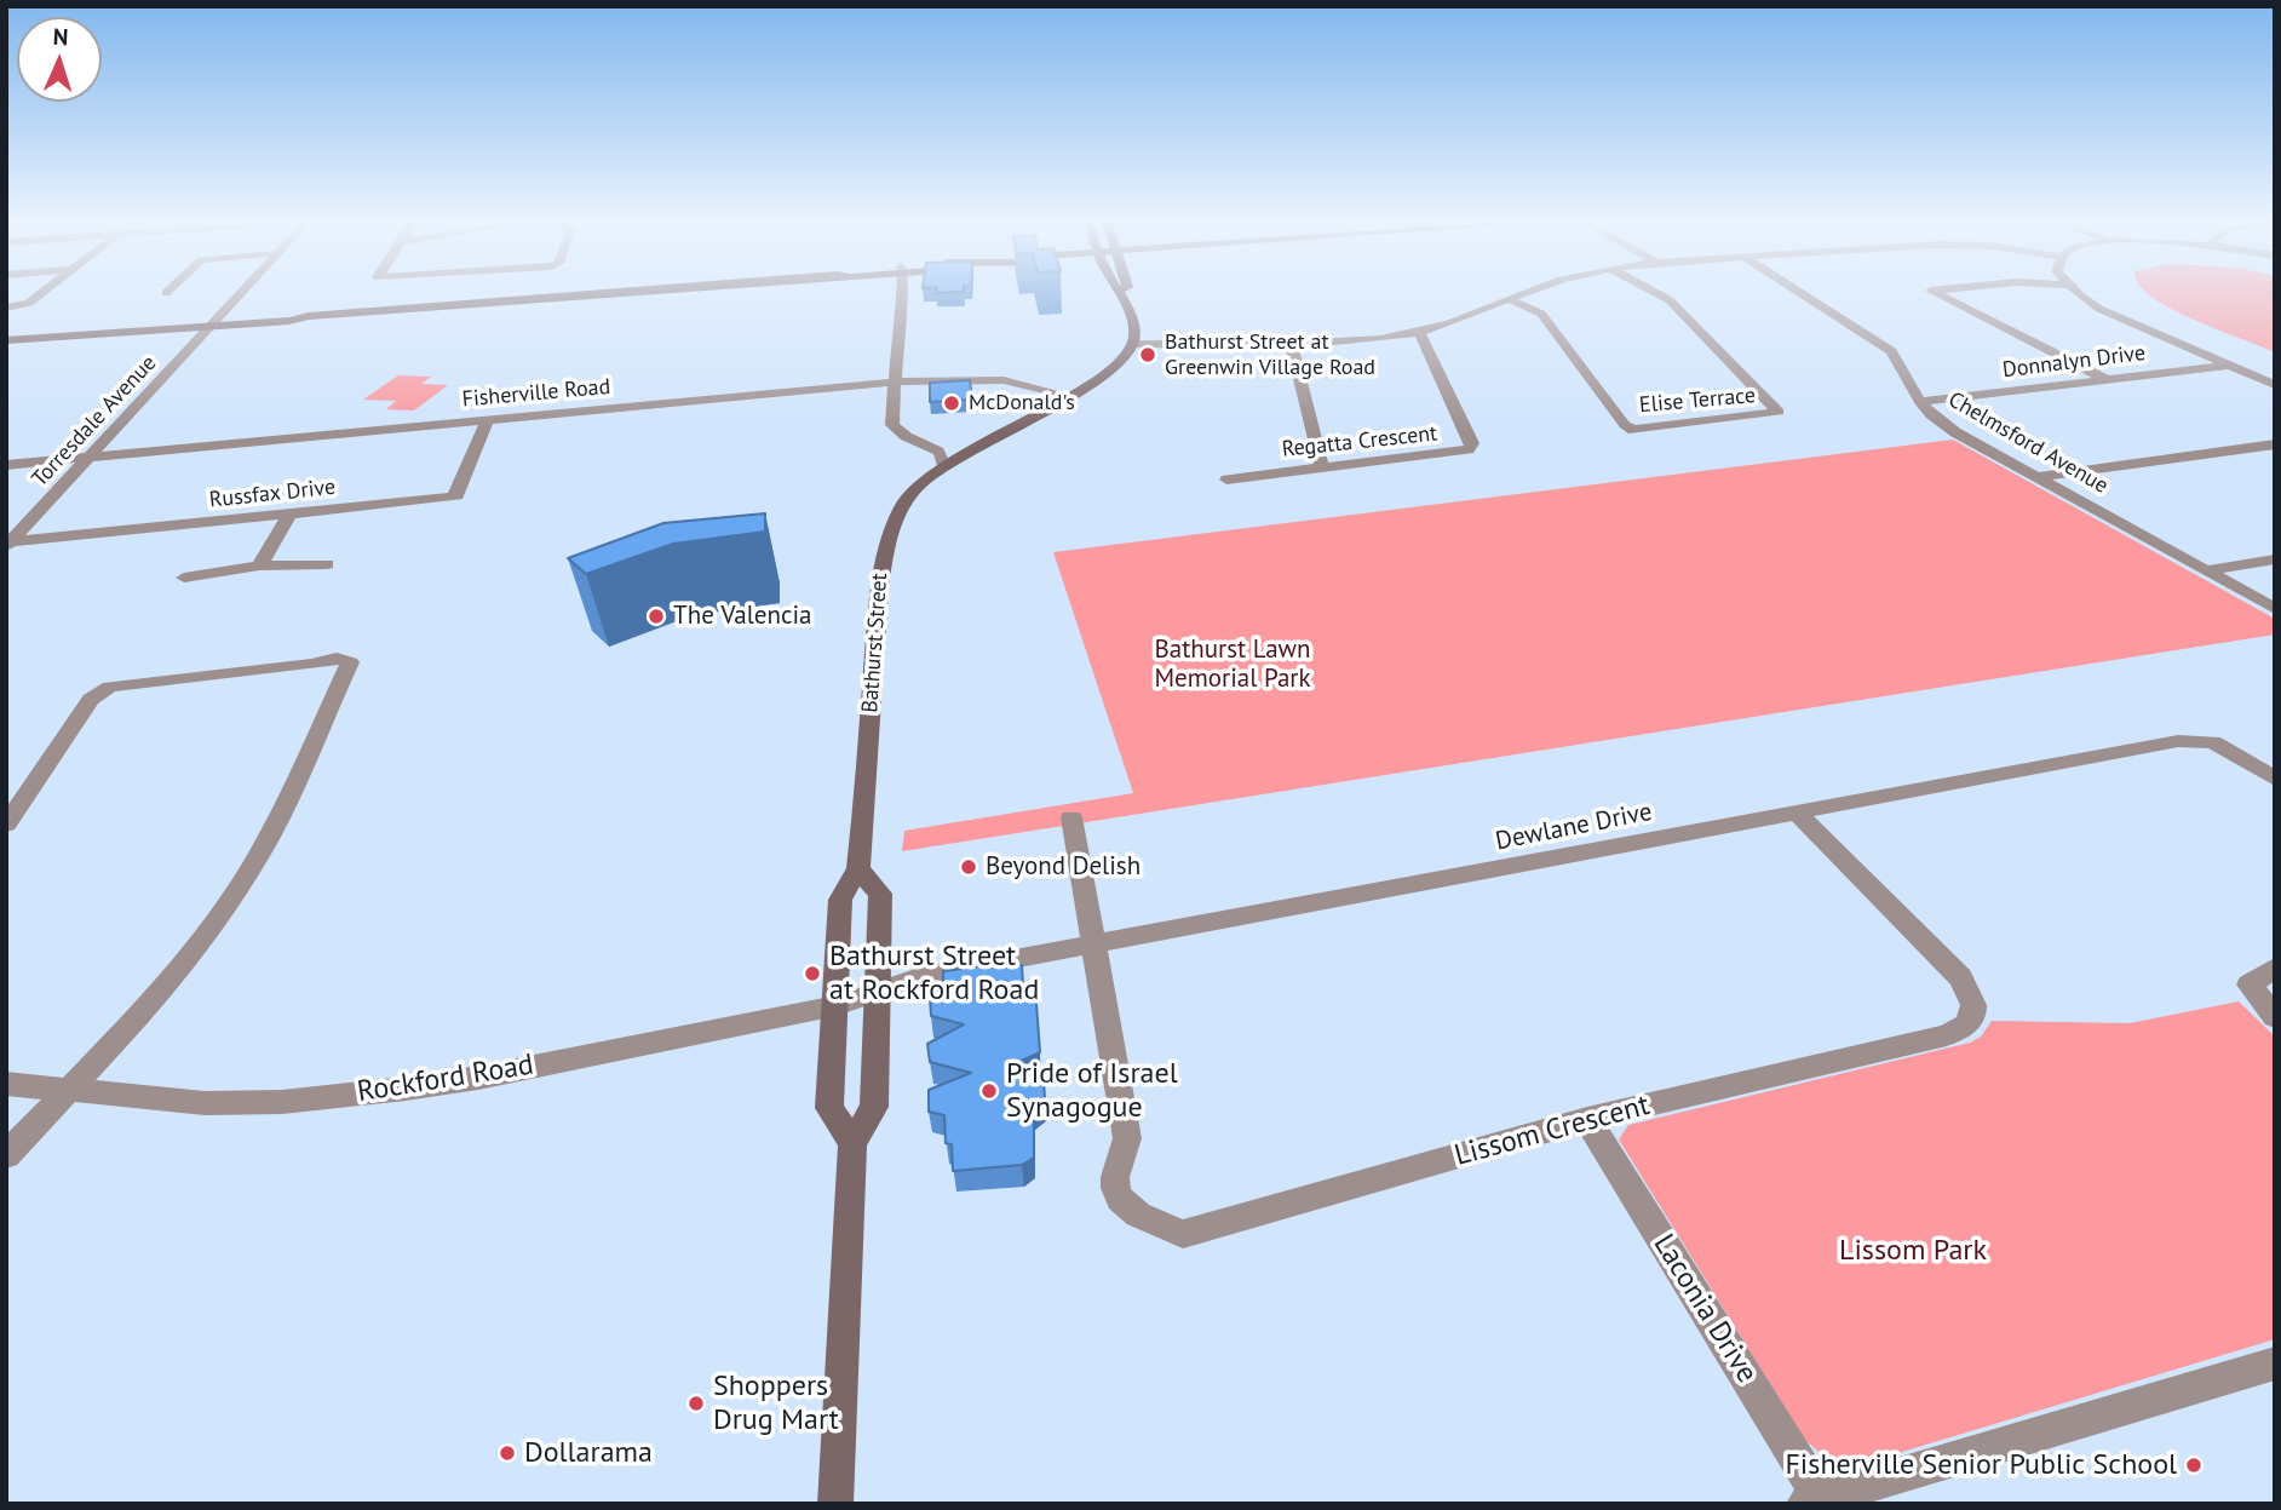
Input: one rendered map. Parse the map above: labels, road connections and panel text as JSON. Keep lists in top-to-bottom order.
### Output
{
  "streets": {
    "main road": ["Bathurst Street"],
    "street": [
      "Donnalyn Drive",
      "Fisherville Road",
      "Elise Terrace",
      "Torresdale Avenue",
      "Regatta Crescent",
      "Chelmsford Avenue",
      "Russfax Drive",
      "Dewlane Drive",
      "Rockford Road",
      "Lissom Crescent",
      "Laconia Drive"
    ]
  },
  "crossings": [
    ["Donnalyn Drive", "Chelmsford Avenue"],
    ["Fisherville Road", "Torresdale Avenue"],
    ["Fisherville Road", "Russfax Drive"],
    ["Fisherville Road", "Bathurst Street"],
    ["Torresdale Avenue", "Russfax Drive"],
    ["Bathurst Street", "Rockford Road"],
    ["Dewlane Drive", "Rockford Road"],
    ["Dewlane Drive", "Lissom Crescent"],
    ["Lissom Crescent", "Laconia Drive"]
  ],
  "parks": ["Bathurst Lawn Memorial Park", "Lissom Park"],
  "places": [
    "Bathurst Street at Greenwin Village Road",
    "McDonald's",
    "The Valencia",
    "Beyond Delish",
    "Bathurst Street at Rockford Road",
    "Pride of Israel Synagogue",
    "Shoppers Drug Mart",
    "Dollarama",
    "Fisherville Senior Public School"
  ],
  "north": "top"
}
